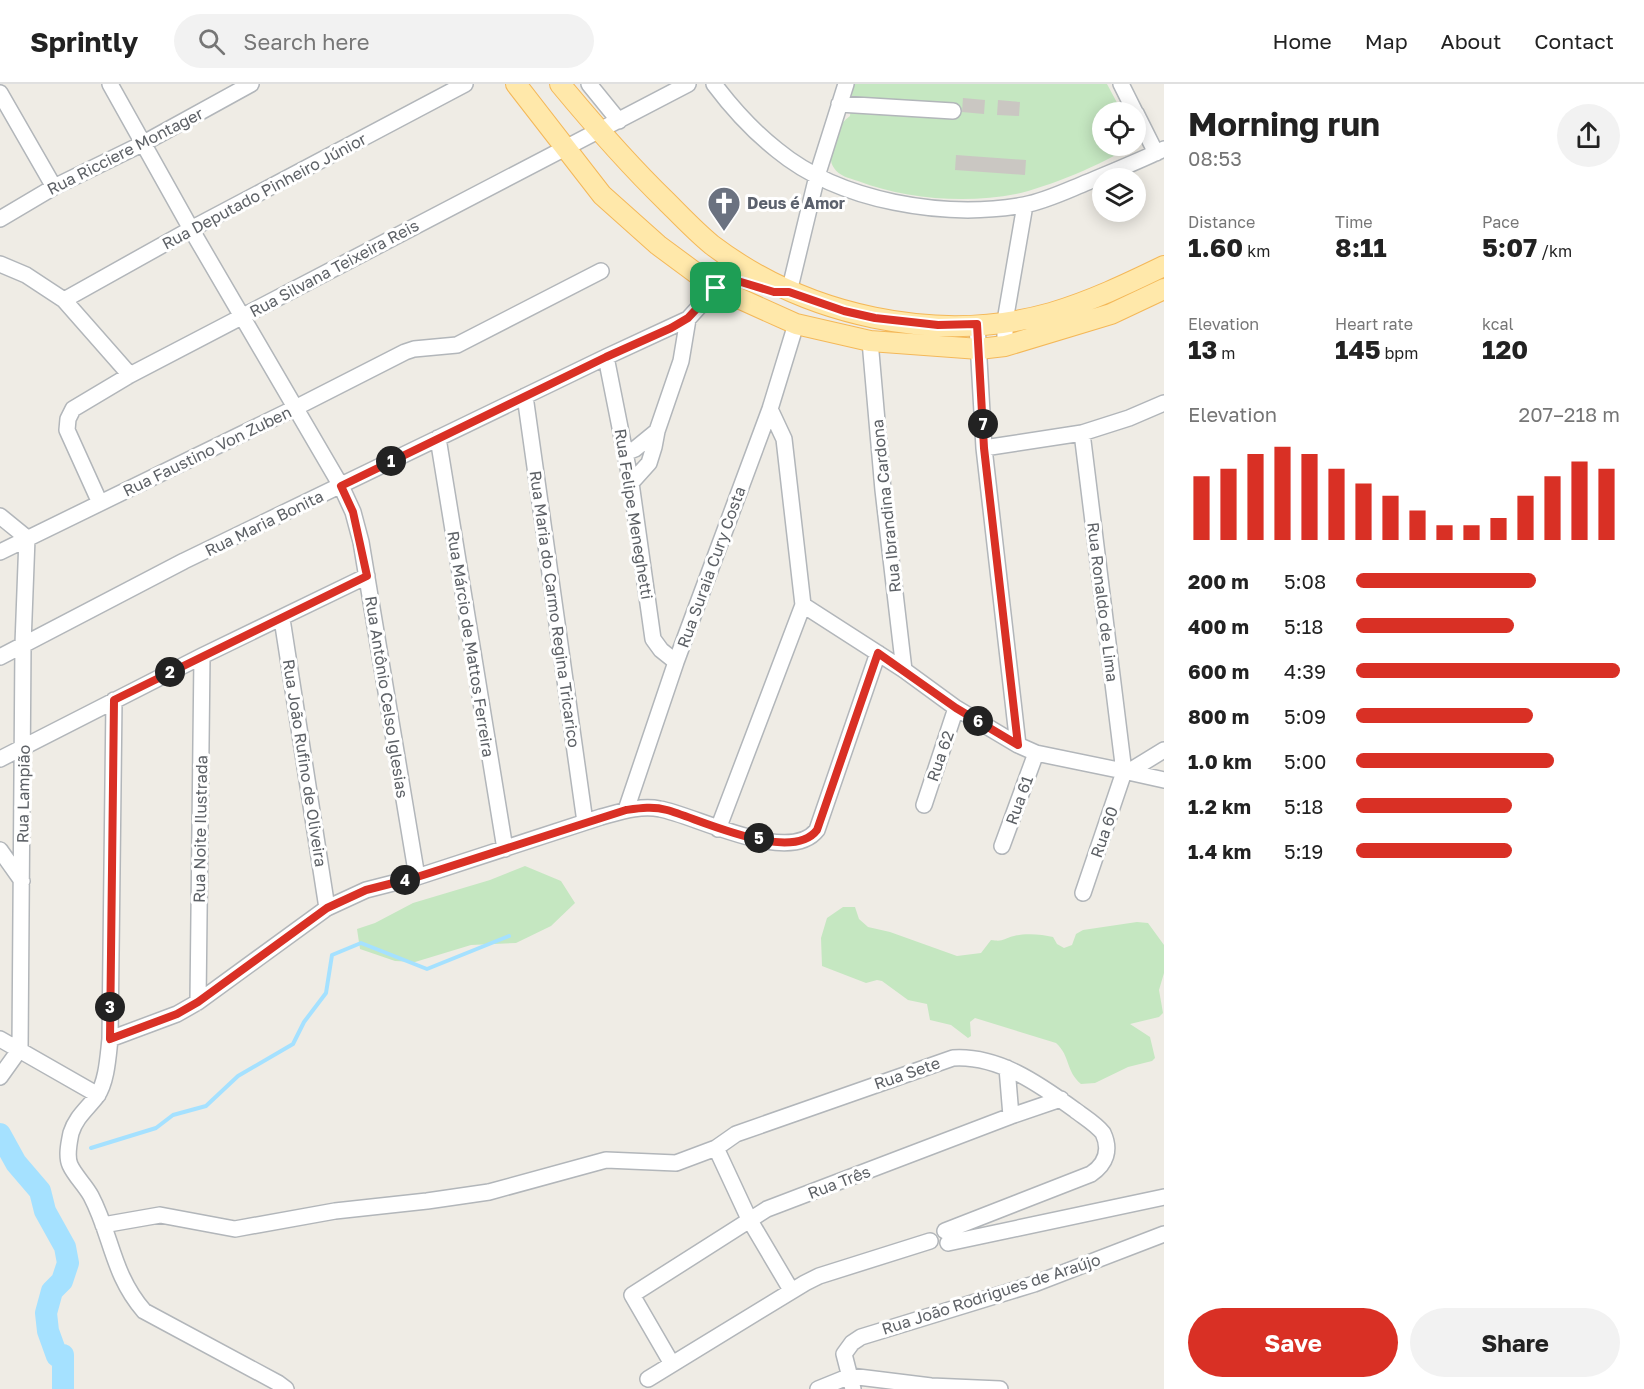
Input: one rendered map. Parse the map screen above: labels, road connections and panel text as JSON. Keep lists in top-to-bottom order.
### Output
{
  "streets": {
    "street": [
      "Rua Ricciere Montager",
      "Rua Deputado Pinheiro Júnior",
      "Rua Silvana Teixeira Reis",
      "Rua Faustino Von Zuben",
      "Rua Ibrandina Cardona",
      "Rua Felipe Meneghetti",
      "Rua Maria Bonita",
      "Rua Suraia Cury Costa",
      "Rua Ronaldo de Lima",
      "Rua Maria do Carmo Regina Tricarico",
      "Rua Márcio de Mattos Ferreira",
      "Rua Antônio Celso Iglesias",
      "Rua 62",
      "Rua João Rufino de Oliveira",
      "Rua Lampião",
      "Rua 61",
      "Rua Noite Ilustrada",
      "Rua 60",
      "Rua Sete",
      "Rua Três",
      "Rua João Rodrigues de Araújo"
    ]
  },
  "crossings": [
    ["Rua Ricciere Montager", "Rua Antônio Celso Iglesias"],
    ["Rua Deputado Pinheiro Júnior", "Rua Antônio Celso Iglesias"],
    ["Rua Silvana Teixeira Reis", "Rua Faustino Von Zuben"],
    ["Rua Silvana Teixeira Reis", "Rua Antônio Celso Iglesias"],
    ["Rua Faustino Von Zuben", "Rua Antônio Celso Iglesias"],
    ["Rua Faustino Von Zuben", "Rua Lampião"],
    ["Rua Felipe Meneghetti", "Rua Maria Bonita"],
    ["Rua Felipe Meneghetti", "Rua Suraia Cury Costa"],
    ["Rua Maria Bonita", "Rua Maria do Carmo Regina Tricarico"],
    ["Rua Maria Bonita", "Rua Márcio de Mattos Ferreira"],
    ["Rua Maria Bonita", "Rua Antônio Celso Iglesias"],
    ["Rua Maria Bonita", "Rua Lampião"],
    ["Rua Ronaldo de Lima", "Rua 60"],
    ["Rua Sete", "Rua Três"]
  ],
  "places": {
    "church": ["Deus é Amor"]
  },
  "page": {
    "header": "Sprintly",
    "search": "Search here",
    "nav": [
      "Home",
      "Map",
      "About",
      "Contact"
    ],
    "heading": ["Morning run", "08:53"],
    "stats": [
      ["Distance", "1.60 km"],
      ["Time", "8:11"],
      ["Pace", "5:07 /km"],
      ["Elevation", "13 m"],
      ["Heart rate", "145 bpm"],
      ["kcal", "120"]
    ],
    "chart": ["Elevation", "207–218 m"],
    "pins": [
      "7",
      "1",
      "2",
      "6",
      "5",
      "4",
      "3"
    ],
    "list": [
      {
        "name": "200 m",
        "note": "5:08"
      },
      {
        "name": "400 m",
        "note": "5:18"
      },
      {
        "name": "600 m",
        "note": "4:39"
      },
      {
        "name": "800 m",
        "note": "5:09"
      },
      {
        "name": "1.0 km",
        "note": "5:00"
      },
      {
        "name": "1.2 km",
        "note": "5:18"
      },
      {
        "name": "1.4 km",
        "note": "5:19"
      }
    ],
    "buttons": ["Save", "Share"]
  }
}
